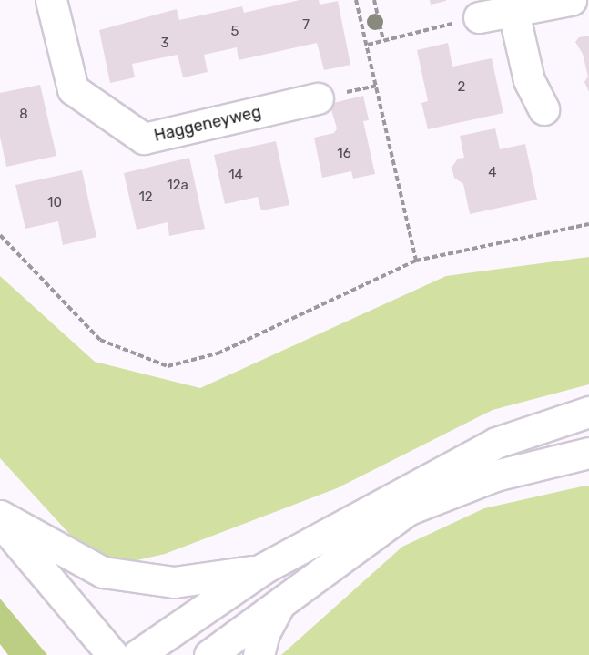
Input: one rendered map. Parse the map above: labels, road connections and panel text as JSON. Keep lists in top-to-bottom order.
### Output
{
  "streets": {
    "main road": ["Haggeneyweg"]
  },
  "house_numbers": [
    "7",
    "5",
    "3",
    "2",
    "8",
    "16",
    "4",
    "14",
    "12a",
    "12",
    "10"
  ]
}
